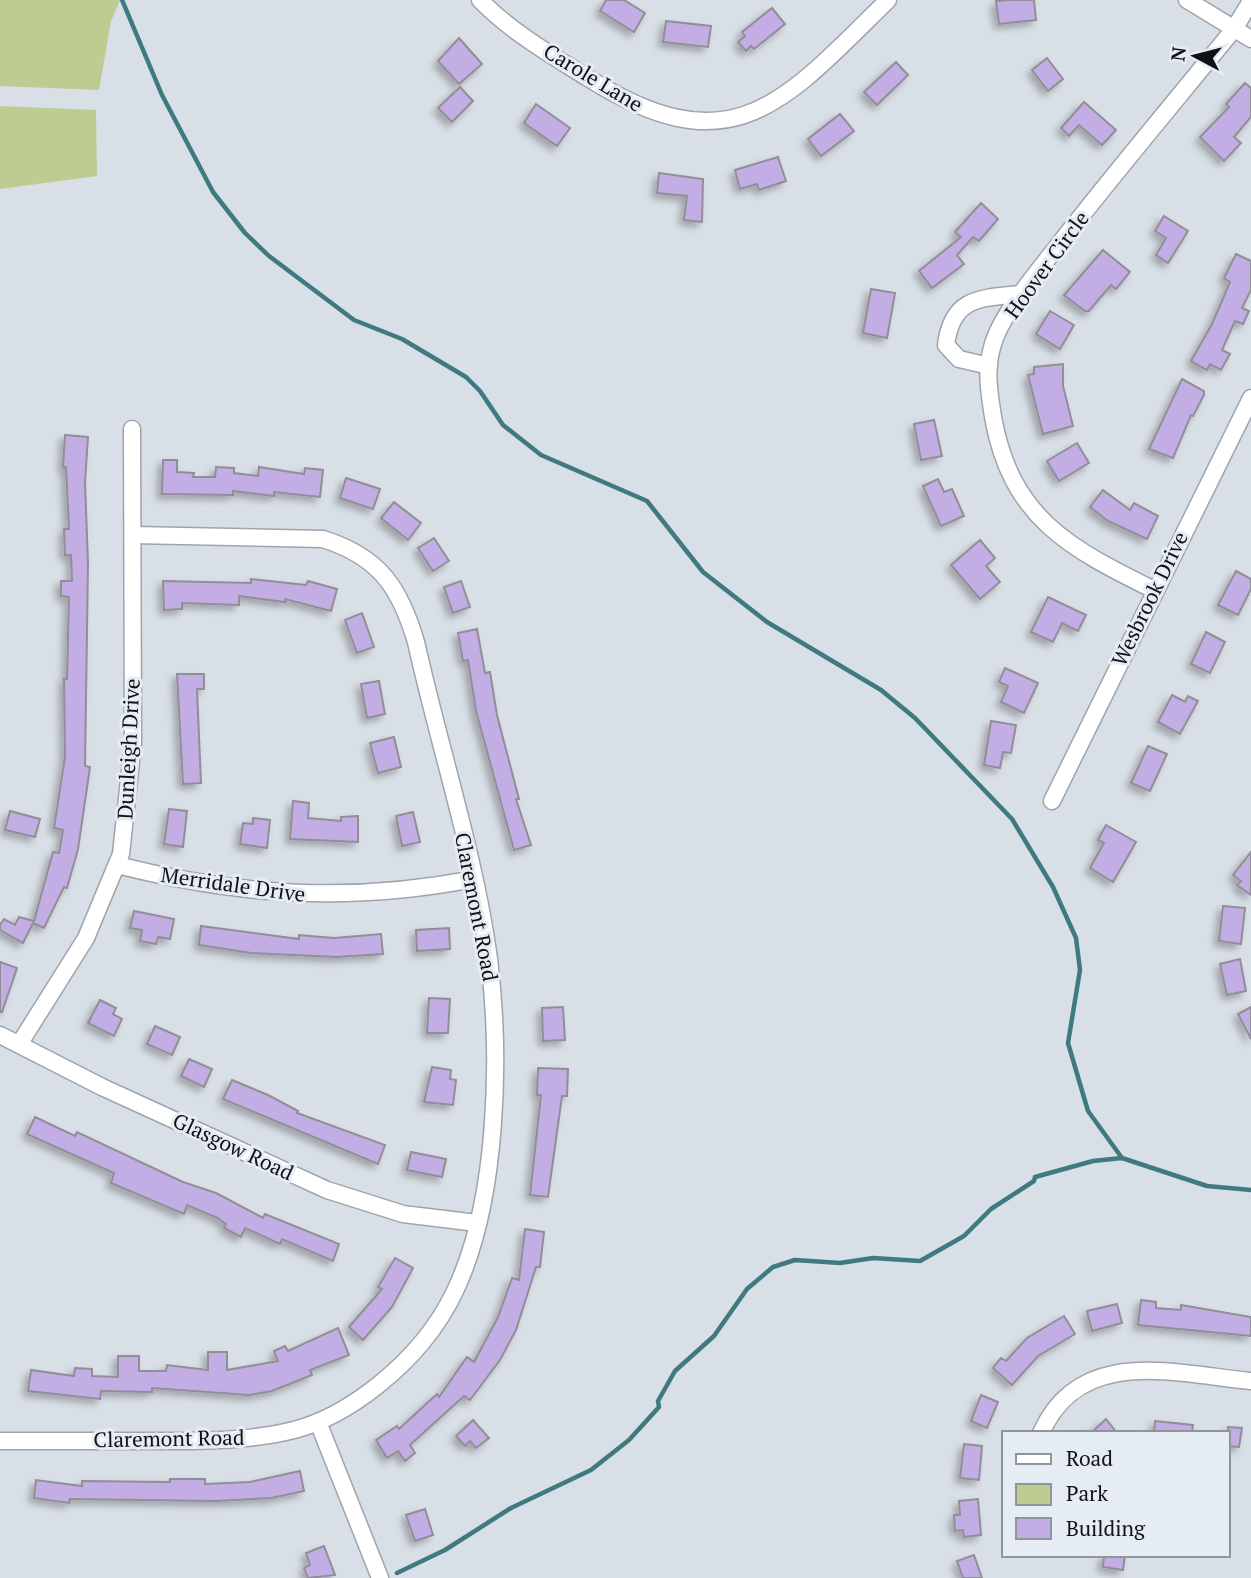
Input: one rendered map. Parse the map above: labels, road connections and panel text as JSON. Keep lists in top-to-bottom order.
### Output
{
  "streets": {
    "street": [
      "Carole Lane",
      "Hoover Circle",
      "Wesbrook Drive",
      "Dunleigh Drive",
      "Merridale Drive",
      "Claremont Road",
      "Glasgow Road"
    ]
  },
  "crossings": [
    ["Hoover Circle", "Wesbrook Drive"],
    ["Dunleigh Drive", "Merridale Drive"],
    ["Dunleigh Drive", "Claremont Road"],
    ["Dunleigh Drive", "Glasgow Road"],
    ["Merridale Drive", "Claremont Road"],
    ["Claremont Road", "Glasgow Road"]
  ],
  "legend": ["Road", "Park", "Building"],
  "north": "left"
}
